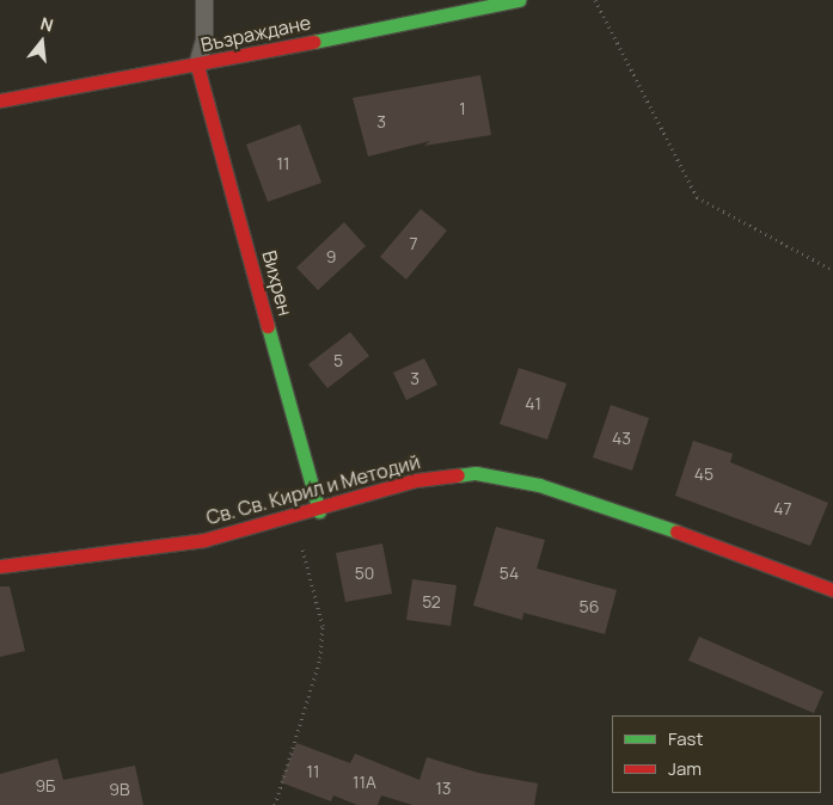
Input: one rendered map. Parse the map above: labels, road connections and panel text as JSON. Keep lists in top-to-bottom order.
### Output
{
  "streets": {
    "street": ["Възраждане", "Вихрен", "Св. Св. Кирил и Методий"]
  },
  "crossings": [
    ["Възраждане", "Вихрен"],
    ["Вихрен", "Св. Св. Кирил и Методий"]
  ],
  "house_numbers": [
    "1",
    "3",
    "11",
    "7",
    "9",
    "5",
    "3",
    "41",
    "43",
    "45",
    "47",
    "50",
    "54",
    "52",
    "56",
    "11",
    "11А",
    "9Б",
    "13",
    "9В"
  ],
  "legend": ["Fast", "Jam"],
  "north": "top"
}
